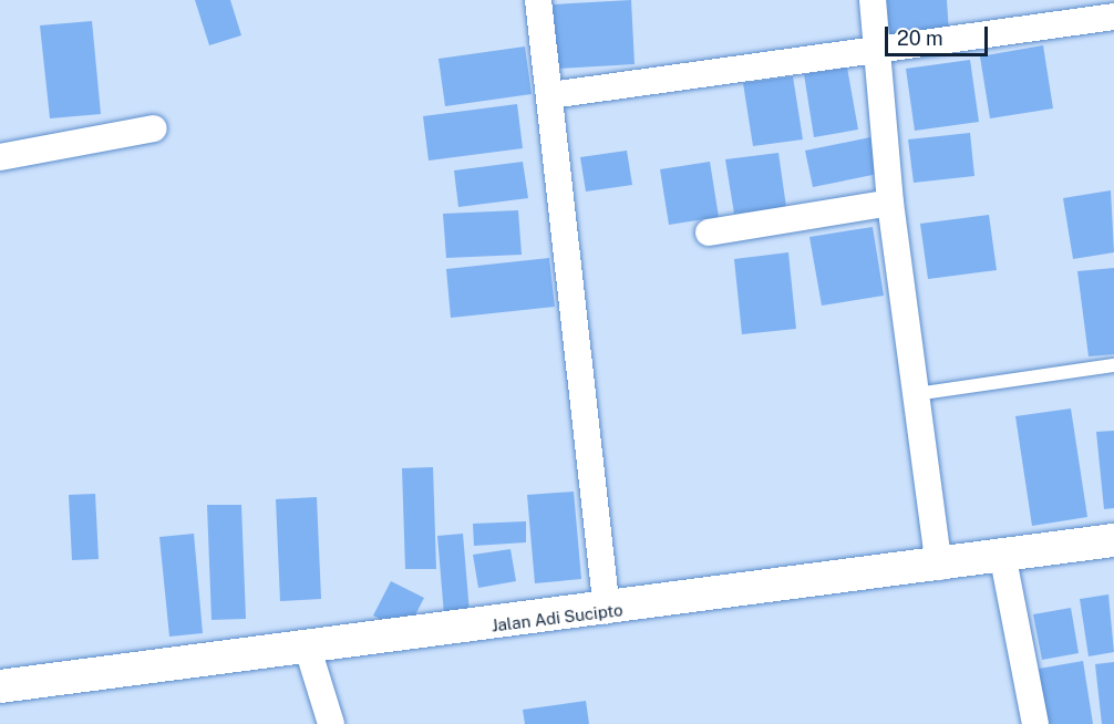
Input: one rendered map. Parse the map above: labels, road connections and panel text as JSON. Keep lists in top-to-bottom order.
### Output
{
  "streets": {
    "street": ["Jalan Adi Sucipto"]
  },
  "scale_bar": "20 m"
}
